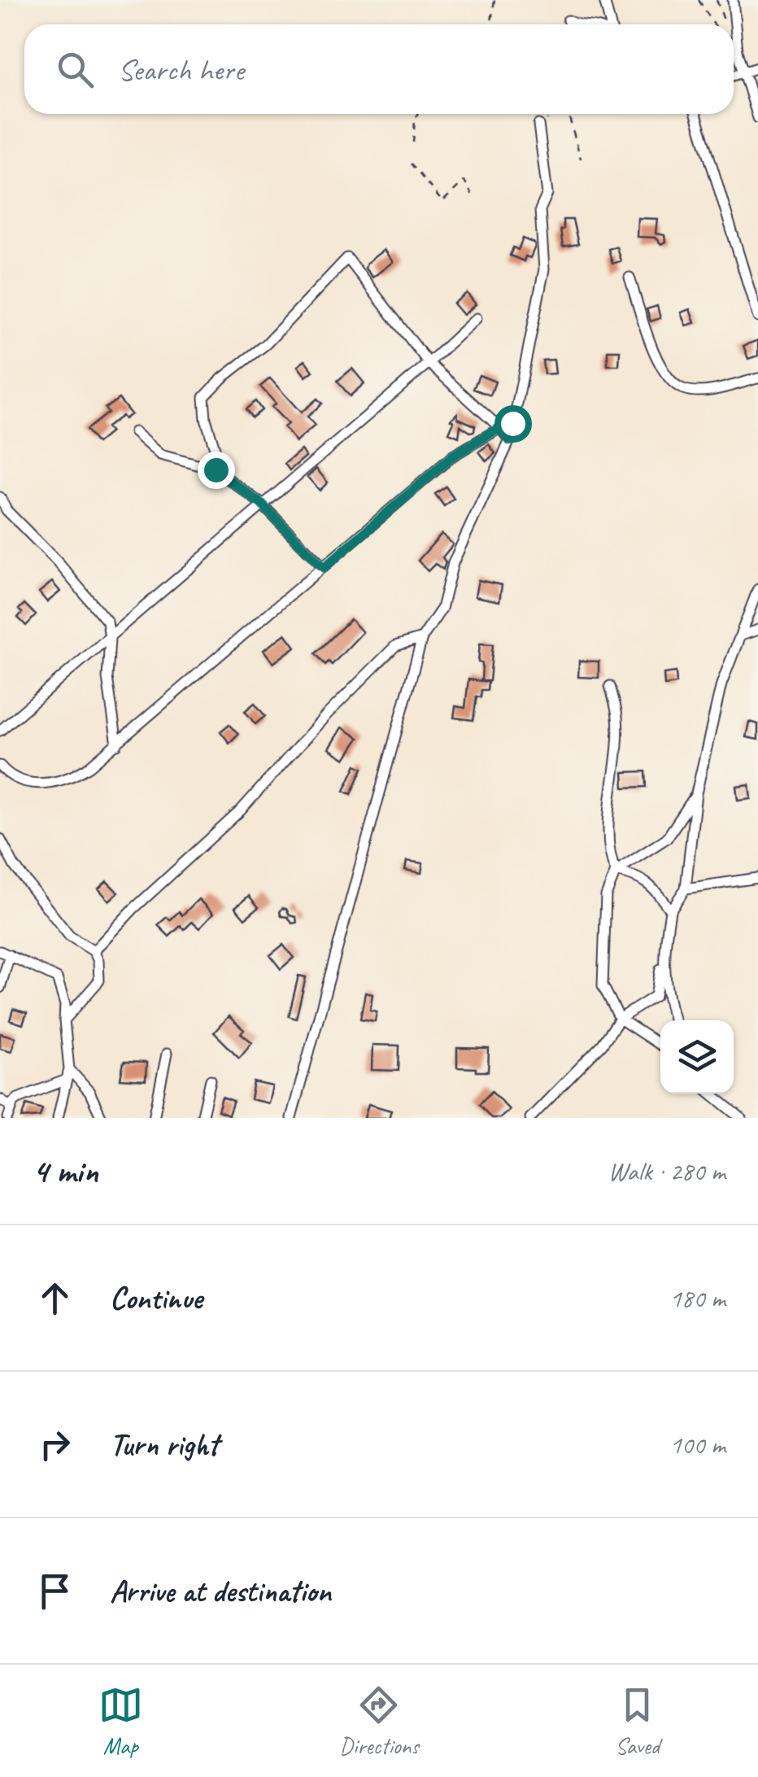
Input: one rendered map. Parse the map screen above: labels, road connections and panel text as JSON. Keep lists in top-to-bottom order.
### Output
{
  "page": {
    "search": "Search here",
    "heading": ["4 min", "Walk · 280 m"],
    "list": [
      ["Continue", "180 m"],
      ["Turn right", "100 m"],
      "Arrive at destination"
    ],
    "nav": ["Map", "Directions", "Saved"]
  }
}
